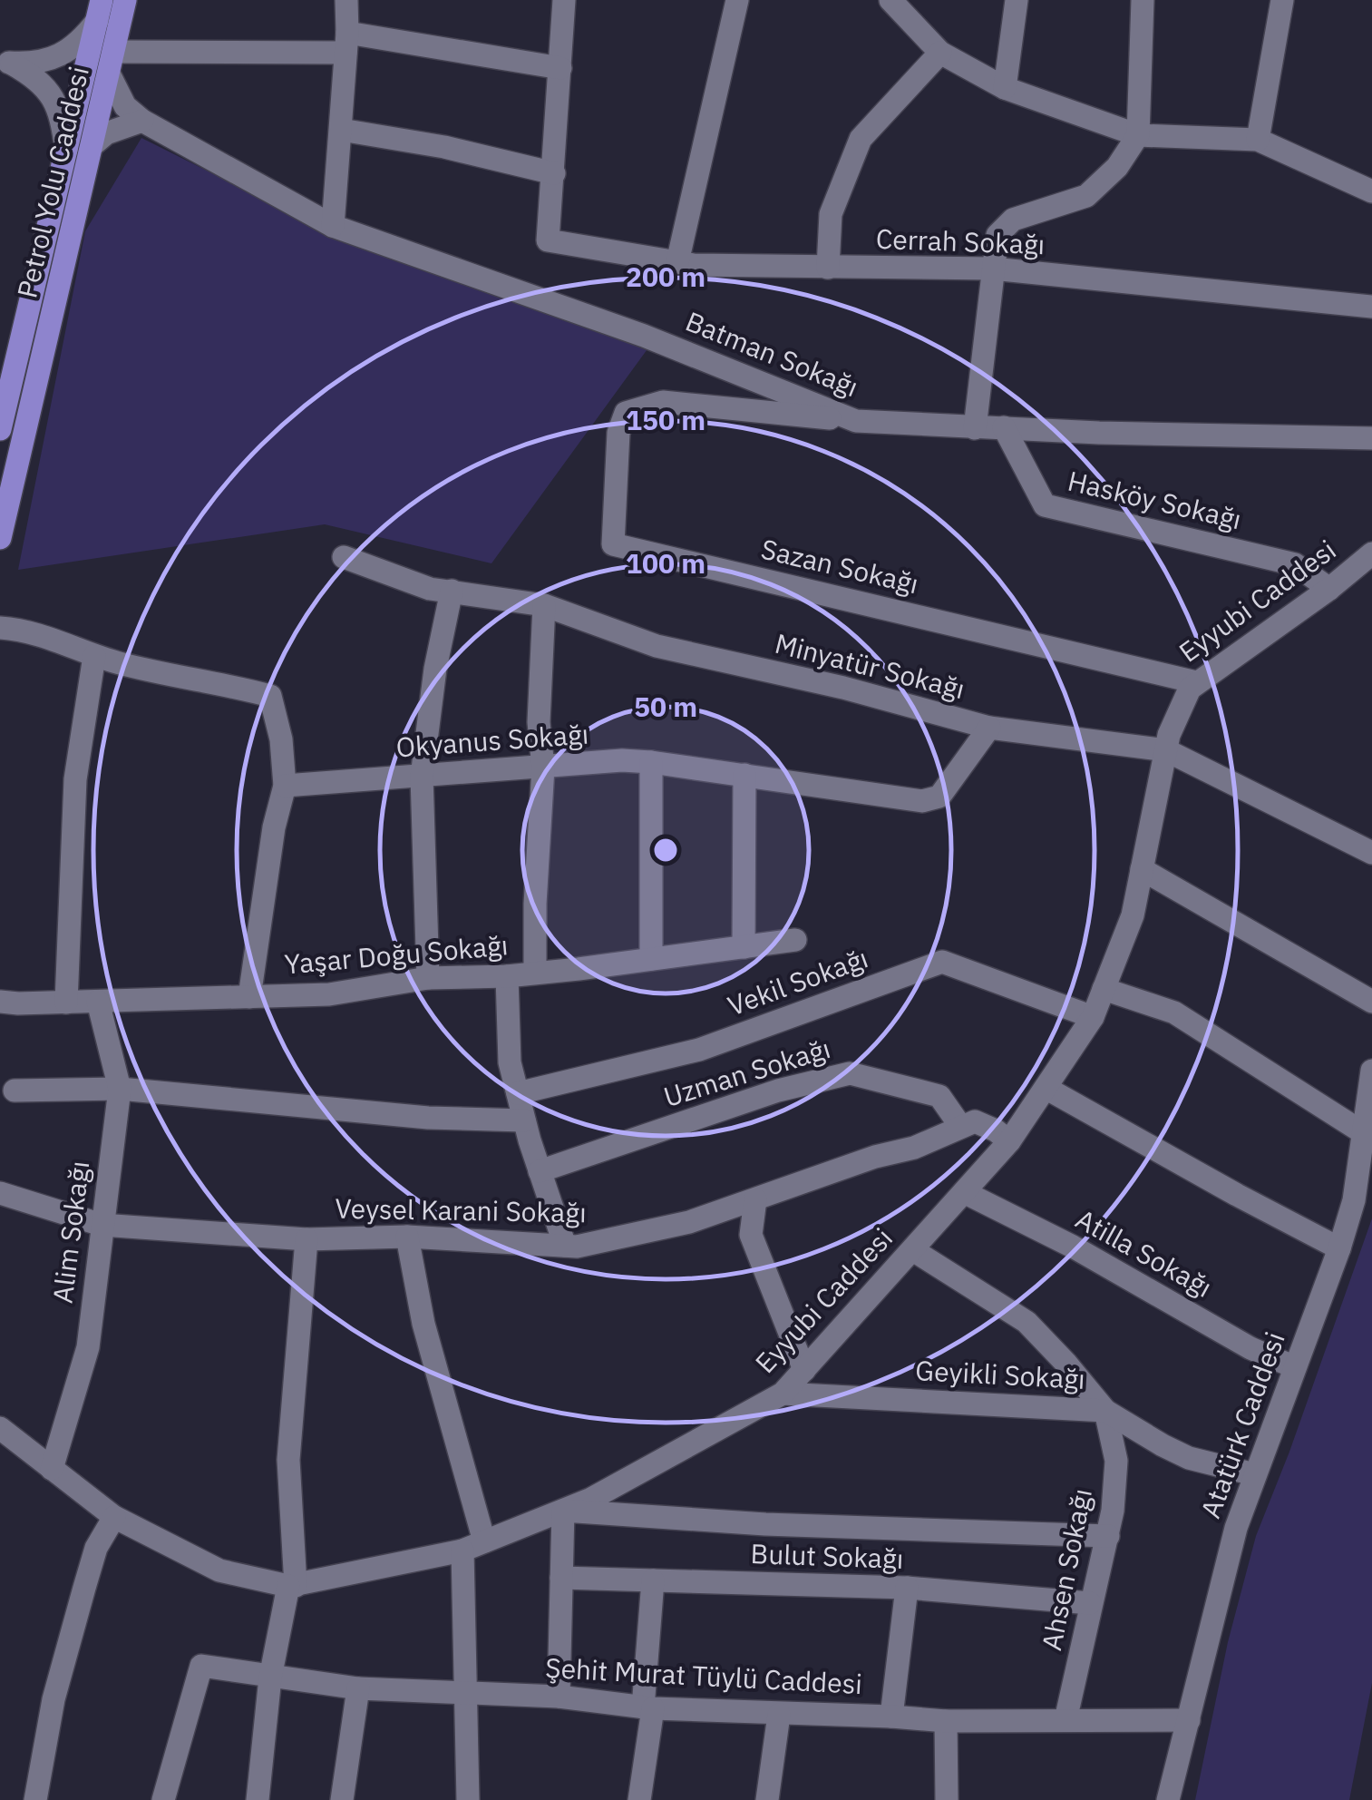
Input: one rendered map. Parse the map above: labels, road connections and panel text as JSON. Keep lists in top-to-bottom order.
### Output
{
  "streets": {
    "main road": ["Petrol Yolu Caddesi"],
    "street": [
      "Cerrah Sokağı",
      "Batman Sokağı",
      "Hasköy Sokağı",
      "Sazan Sokağı",
      "Eyyubi Caddesi",
      "Minyatür Sokağı",
      "Okyanus Sokağı",
      "Yaşar Doğu Sokağı",
      "Vekil Sokağı",
      "Uzman Sokağı",
      "Veysel Karani Sokağı",
      "Alim Sokağı",
      "Atilla Sokağı",
      "Geyikli Sokağı",
      "Atatürk Caddesi",
      "Bulut Sokağı",
      "Ahsen Sokağı",
      "Şehit Murat Tüylü Caddesi"
    ]
  },
  "crossings": [
    ["Batman Sokağı", "Hasköy Sokağı"],
    ["Batman Sokağı", "Sazan Sokağı"],
    ["Hasköy Sokağı", "Eyyubi Caddesi"],
    ["Sazan Sokağı", "Eyyubi Caddesi"],
    ["Eyyubi Caddesi", "Minyatür Sokağı"],
    ["Eyyubi Caddesi", "Vekil Sokağı"],
    ["Eyyubi Caddesi", "Alim Sokağı"],
    ["Eyyubi Caddesi", "Atilla Sokağı"],
    ["Eyyubi Caddesi", "Geyikli Sokağı"],
    ["Minyatür Sokağı", "Okyanus Sokağı"],
    ["Yaşar Doğu Sokağı", "Alim Sokağı"],
    ["Uzman Sokağı", "Veysel Karani Sokağı"],
    ["Veysel Karani Sokağı", "Alim Sokağı"],
    ["Atilla Sokağı", "Atatürk Caddesi"],
    ["Geyikli Sokağı", "Atatürk Caddesi"],
    ["Geyikli Sokağı", "Ahsen Sokağı"],
    ["Atatürk Caddesi", "Şehit Murat Tüylü Caddesi"],
    ["Bulut Sokağı", "Ahsen Sokağı"],
    ["Ahsen Sokağı", "Şehit Murat Tüylü Caddesi"]
  ],
  "rings": [
    "200 m",
    "150 m",
    "100 m",
    "50 m"
  ]
}
